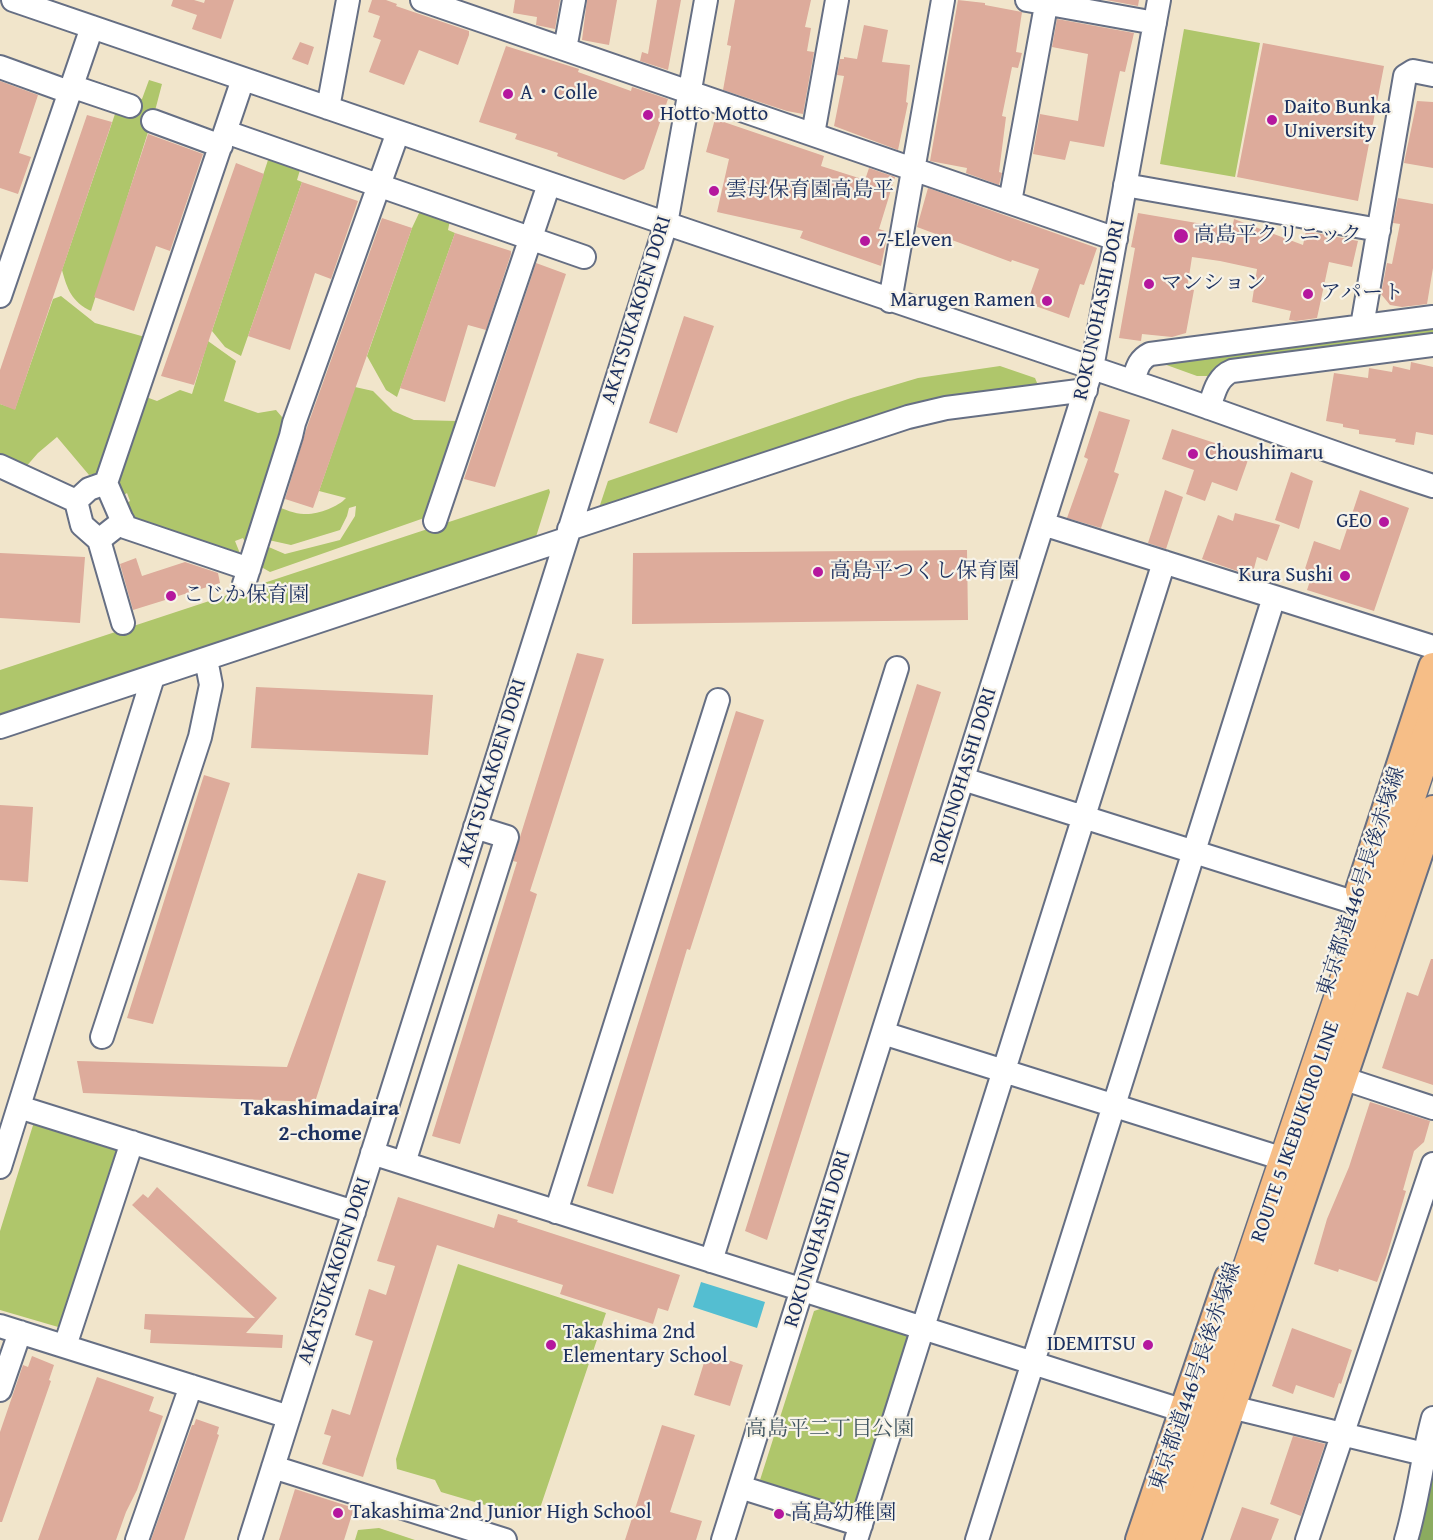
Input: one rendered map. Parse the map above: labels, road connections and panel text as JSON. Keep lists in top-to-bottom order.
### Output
{
  "streets": {
    "highway": ["ROUTE 5 IKEBUKURO LINE"],
    "main road": ["東京都道446号長後赤塚線"],
    "street": ["AKATSUKAKOEN DORI", "ROKUNOHASHI DORI"]
  },
  "districts": ["Takashimadaira 2-chome"],
  "parks": ["高島平二丁目公園"],
  "places": [
    "A・Colle",
    "Hotto Motto",
    "Daito Bunka University",
    "雲母保育園高島平",
    "高島平クリニック",
    "7-Eleven",
    "マンション",
    "アパート",
    "Marugen Ramen",
    "Choushimaru",
    "GEO",
    "高島平つくし保育園",
    "Kura Sushi",
    "こじか保育園",
    "Takashima 2nd Elementary School",
    "IDEMITSU",
    "Takashima 2nd Junior High School",
    "高島幼稚園"
  ]
}
